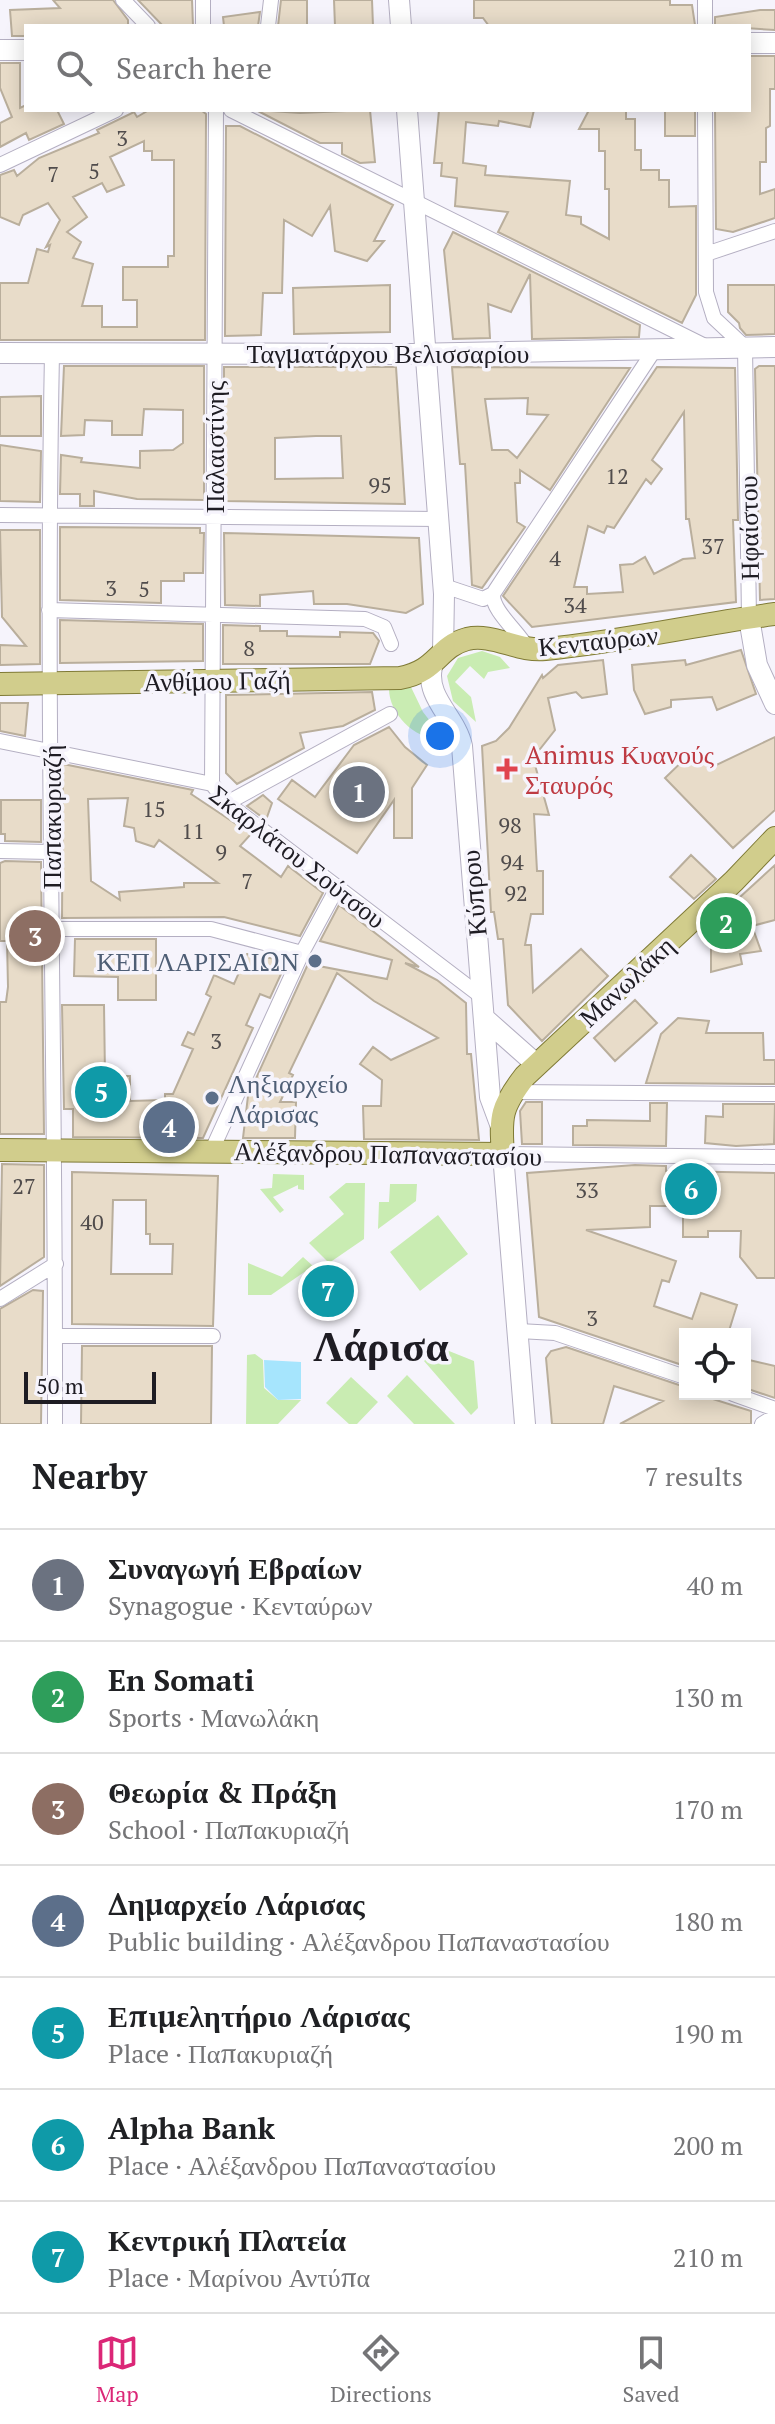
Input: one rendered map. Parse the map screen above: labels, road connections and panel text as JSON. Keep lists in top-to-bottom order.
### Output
{
  "streets": {
    "main road": [
      "Κενταύρων",
      "Ανθίμου Γαζή",
      "Κύπρου",
      "Μανωλάκη",
      "Αλέξανδρου Παπαναστασίου"
    ],
    "street": [
      "Ταγματάρχου Βελισσαρίου",
      "Παλαιστίνης",
      "Ηφαίστου",
      "Παπακυριαζή",
      "Σκαρλάτου Σούτσου"
    ]
  },
  "crossings": [
    ["Ταγματάρχου Βελισσαρίου", "Παλαιστίνης"],
    ["Ταγματάρχου Βελισσαρίου", "Ηφαίστου"],
    ["Ταγματάρχου Βελισσαρίου", "Παπακυριαζή"],
    ["Ταγματάρχου Βελισσαρίου", "Κύπρου"],
    ["Παλαιστίνης", "Ανθίμου Γαζή"],
    ["Παλαιστίνης", "Σκαρλάτου Σούτσου"],
    ["Ηφαίστου", "Κενταύρων"],
    ["Κενταύρων", "Ανθίμου Γαζή"],
    ["Κενταύρων", "Κύπρου"],
    ["Ανθίμου Γαζή", "Παπακυριαζή"],
    ["Ανθίμου Γαζή", "Κύπρου"],
    ["Παπακυριαζή", "Σκαρλάτου Σούτσου"],
    ["Παπακυριαζή", "Αλέξανδρου Παπαναστασίου"],
    ["Σκαρλάτου Σούτσου", "Κύπρου"],
    ["Κύπρου", "Μανωλάκη"],
    ["Κύπρου", "Αλέξανδρου Παπαναστασίου"]
  ],
  "districts": ["Λάρισα"],
  "places": {
    "health": ["Animus Κυανούς Σταυρός"],
    "other": ["ΚΕΠ ΛΑΡΙΣΑΙΩΝ", "Ληξιαρχείο Λάρισας"]
  },
  "house_numbers": [
    "3",
    "5",
    "7",
    "12",
    "95",
    "37",
    "4",
    "3",
    "5",
    "34",
    "8",
    "15",
    "98",
    "11",
    "9",
    "94",
    "7",
    "92",
    "3",
    "27",
    "33",
    "40",
    "3"
  ],
  "scale_bar": "50 m",
  "page": {
    "search": "Search here",
    "pins": [
      "1",
      "2",
      "3",
      "5",
      "4",
      "6",
      "7"
    ],
    "scale": "50 m",
    "heading": ["Nearby", "7 results"],
    "list": [
      {
        "mark": "1",
        "name": "Συναγωγή Εβραίων",
        "note": "Synagogue · Κενταύρων",
        "value": "40 m"
      },
      {
        "mark": "2",
        "name": "En Somati",
        "note": "Sports · Μανωλάκη",
        "value": "130 m"
      },
      {
        "mark": "3",
        "name": "Θεωρία & Πράξη",
        "note": "School · Παπακυριαζή",
        "value": "170 m"
      },
      {
        "mark": "4",
        "name": "Δημαρχείο Λάρισας",
        "note": "Public building · Αλέξανδρου Παπαναστασίου",
        "value": "180 m"
      },
      {
        "mark": "5",
        "name": "Επιμελητήριο Λάρισας",
        "note": "Place · Παπακυριαζή",
        "value": "190 m"
      },
      {
        "mark": "6",
        "name": "Alpha Bank",
        "note": "Place · Αλέξανδρου Παπαναστασίου",
        "value": "200 m"
      },
      {
        "mark": "7",
        "name": "Κεντρική Πλατεία",
        "note": "Place · Μαρίνου Αντύπα",
        "value": "210 m"
      }
    ],
    "nav": ["Map", "Directions", "Saved"]
  }
}
